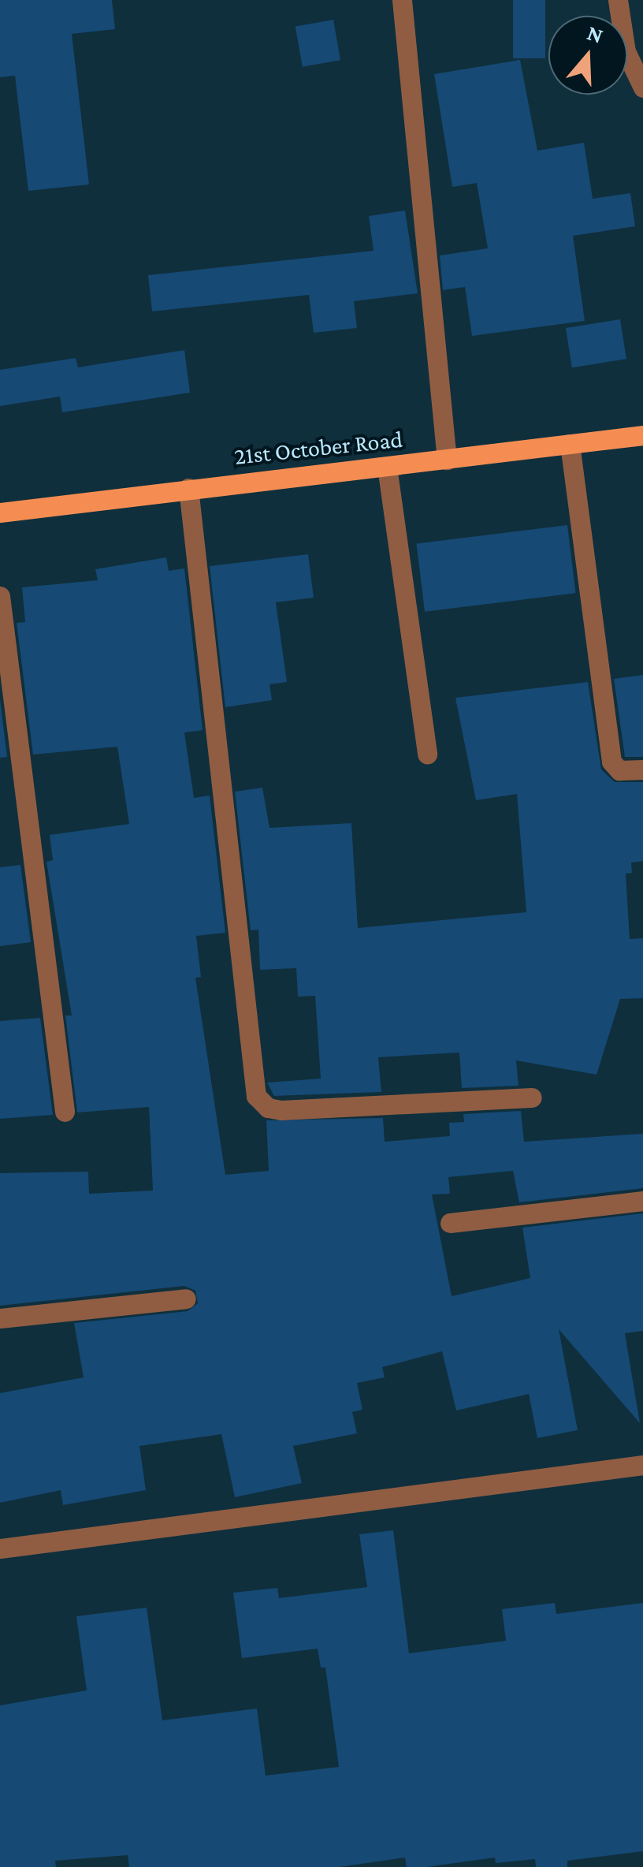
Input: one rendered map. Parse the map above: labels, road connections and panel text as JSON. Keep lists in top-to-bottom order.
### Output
{
  "streets": {
    "main road": ["21st October Road"]
  },
  "north": "top"
}
